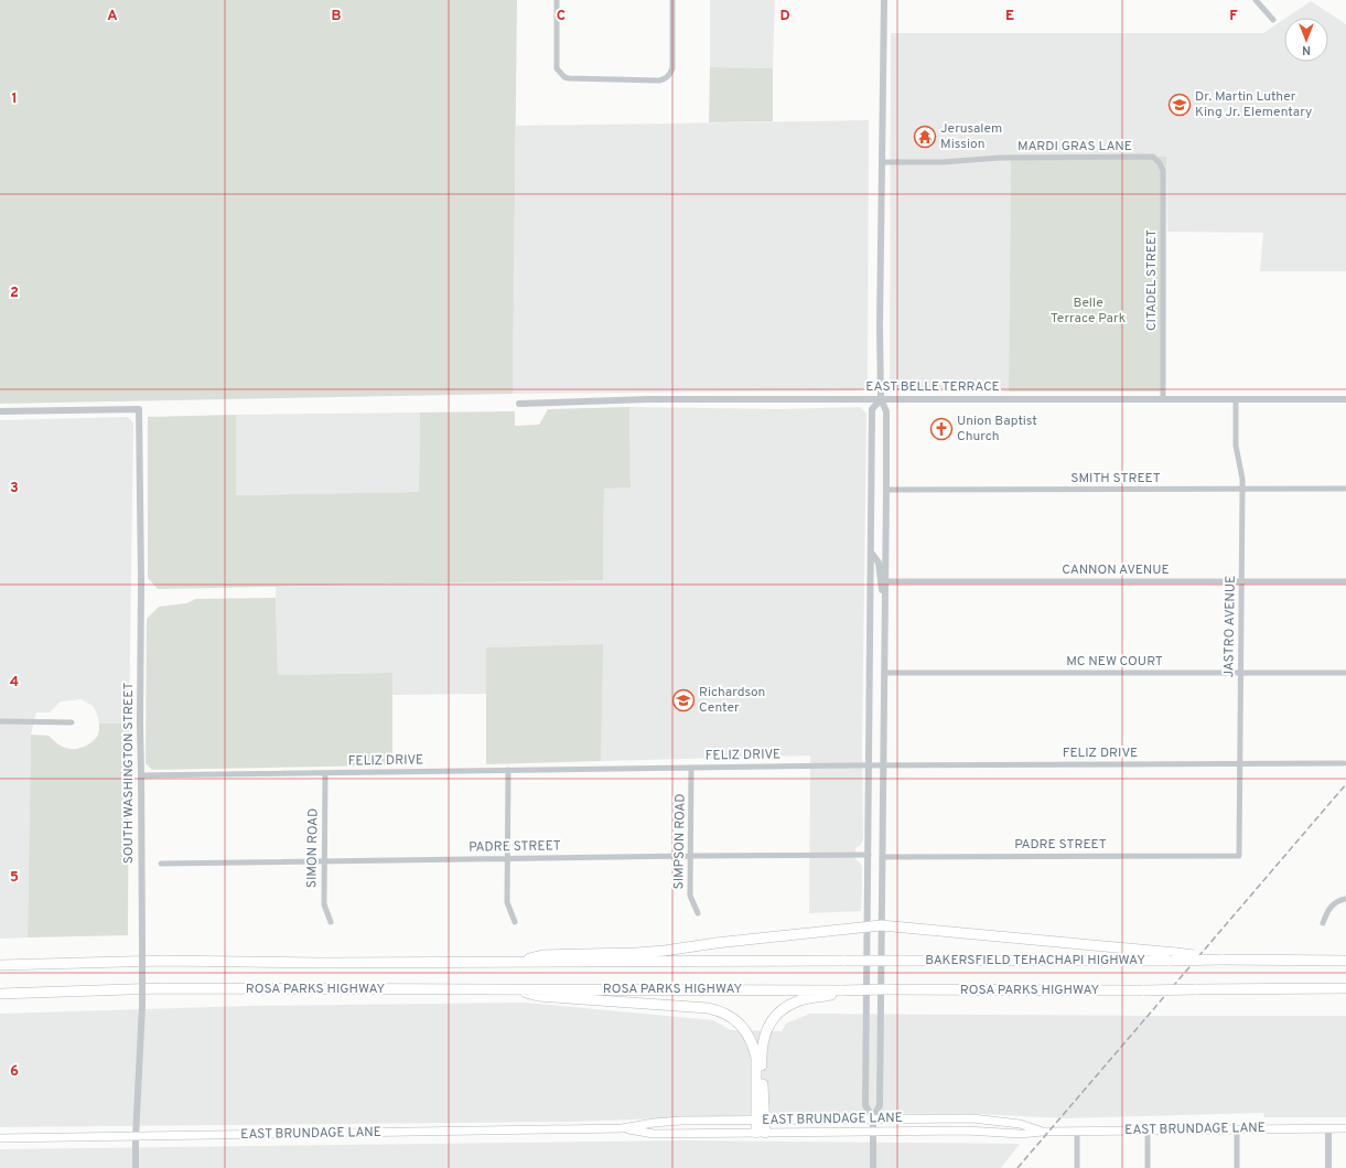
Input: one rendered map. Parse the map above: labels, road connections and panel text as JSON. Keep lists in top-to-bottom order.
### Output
{
  "streets": {
    "highway": ["BAKERSFIELD TEHACHAPI HIGHWAY", "ROSA PARKS HIGHWAY"],
    "main road": ["EAST BRUNDAGE LANE"],
    "street": [
      "MARDI GRAS LANE",
      "CITADEL STREET",
      "EAST BELLE TERRACE",
      "SMITH STREET",
      "CANNON AVENUE",
      "JASTRO AVENUE",
      "MC NEW COURT",
      "FELIZ DRIVE",
      "SOUTH WASHINGTON STREET",
      "SIMPSON ROAD",
      "PADRE STREET",
      "SIMON ROAD"
    ]
  },
  "crossings": [
    ["MARDI GRAS LANE", "CITADEL STREET"],
    ["CITADEL STREET", "EAST BELLE TERRACE"],
    ["EAST BELLE TERRACE", "JASTRO AVENUE"],
    ["SMITH STREET", "JASTRO AVENUE"],
    ["CANNON AVENUE", "JASTRO AVENUE"],
    ["JASTRO AVENUE", "MC NEW COURT"],
    ["JASTRO AVENUE", "FELIZ DRIVE"],
    ["JASTRO AVENUE", "PADRE STREET"],
    ["FELIZ DRIVE", "SOUTH WASHINGTON STREET"],
    ["FELIZ DRIVE", "SIMPSON ROAD"],
    ["FELIZ DRIVE", "SIMON ROAD"],
    ["SOUTH WASHINGTON STREET", "EAST BRUNDAGE LANE"],
    ["SIMPSON ROAD", "PADRE STREET"],
    ["PADRE STREET", "SIMON ROAD"],
    ["BAKERSFIELD TEHACHAPI HIGHWAY", "ROSA PARKS HIGHWAY"]
  ],
  "parks": ["Belle Terrace Park"],
  "places": {
    "school or university": ["Dr. Martin Luther King Jr. Elementary", "Richardson Center"],
    "temple": ["Jerusalem Mission"],
    "church": ["Union Baptist Church"]
  },
  "north": "bottom",
  "grid": {
    "columns": [
      "A",
      "B",
      "C",
      "D",
      "E",
      "F"
    ],
    "rows": [
      "1",
      "2",
      "3",
      "4",
      "5",
      "6"
    ]
  }
}
